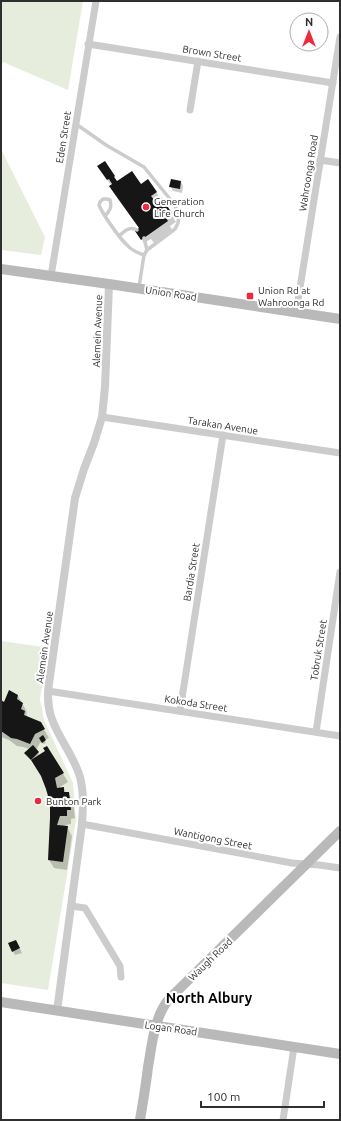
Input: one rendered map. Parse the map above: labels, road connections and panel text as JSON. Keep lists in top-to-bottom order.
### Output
{
  "streets": {
    "main road": ["Union Road", "Waugh Road", "Logan Road"],
    "street": [
      "Brown Street",
      "Eden Street",
      "Wahroonga Road",
      "Alemein Avenue",
      "Tarakan Avenue",
      "Bardia Street",
      "Tobruk Street",
      "Kokoda Street",
      "Wantigong Street"
    ]
  },
  "crossings": [
    ["Brown Street", "Eden Street"],
    ["Brown Street", "Wahroonga Road"],
    ["Eden Street", "Union Road"],
    ["Wahroonga Road", "Union Road"],
    ["Union Road", "Alemein Avenue"],
    ["Alemein Avenue", "Tarakan Avenue"],
    ["Alemein Avenue", "Kokoda Street"],
    ["Alemein Avenue", "Wantigong Street"],
    ["Alemein Avenue", "Logan Road"],
    ["Tarakan Avenue", "Bardia Street"],
    ["Bardia Street", "Kokoda Street"],
    ["Tobruk Street", "Kokoda Street"],
    ["Wantigong Street", "Waugh Road"],
    ["Waugh Road", "Logan Road"]
  ],
  "districts": ["North Albury"],
  "places": {
    "other": ["Generation Life Church", "Bunton Park"],
    "transit": ["Union Rd at Wahroonga Rd"]
  },
  "scale_bar": "100 m",
  "north": "top"
}
